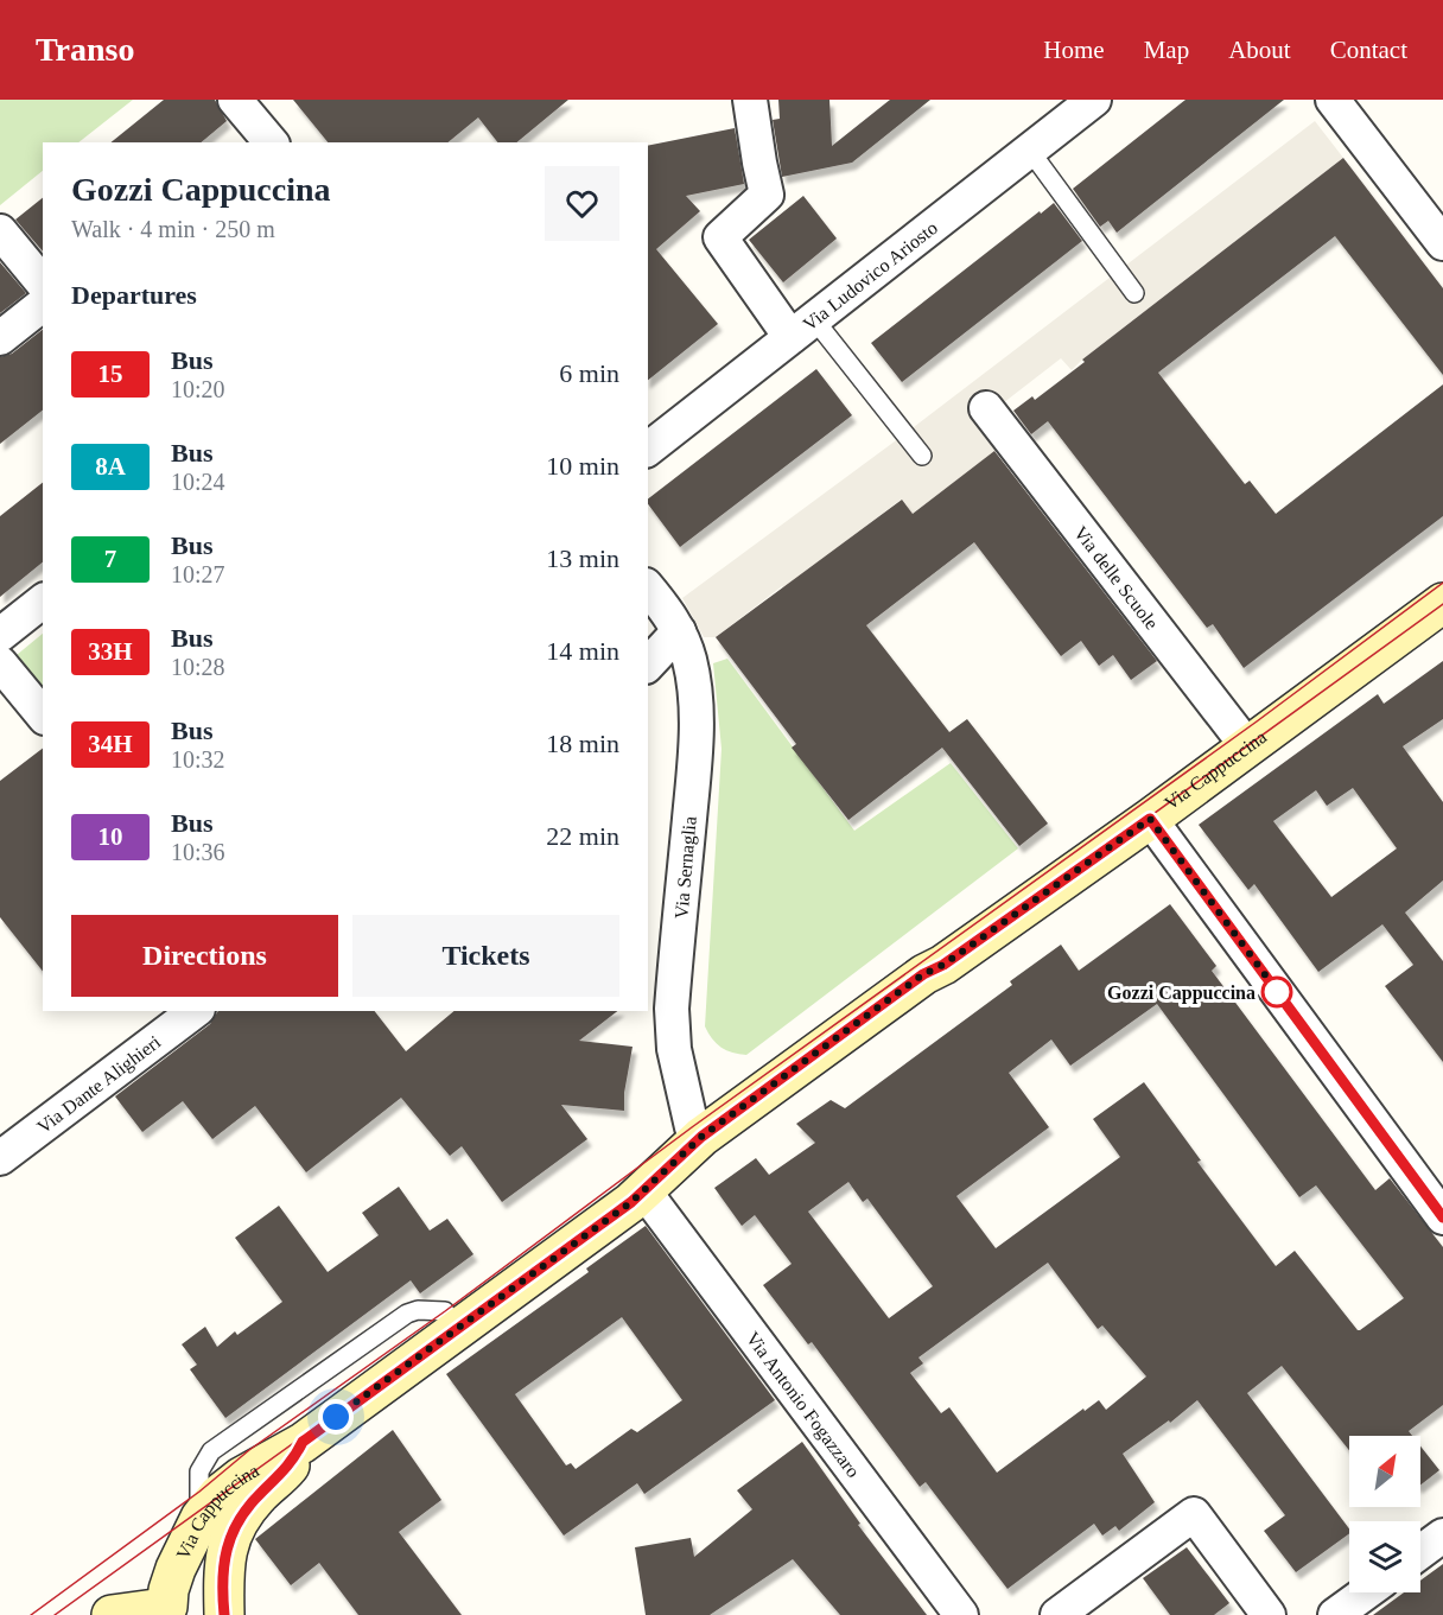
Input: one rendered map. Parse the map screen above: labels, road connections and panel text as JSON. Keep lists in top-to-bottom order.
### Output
{
  "streets": {
    "street": [
      "Via Ludovico Ariosto",
      "Via delle Scuole",
      "Via Cappuccina",
      "Via Sernaglia",
      "Via Dante Alighieri",
      "Via Antonio Fogazzaro"
    ]
  },
  "crossings": [
    ["Via delle Scuole", "Via Cappuccina"],
    ["Via Cappuccina", "Via Sernaglia"],
    ["Via Cappuccina", "Via Antonio Fogazzaro"]
  ],
  "places": ["Gozzi Cappuccina"],
  "lines": ["bus line 15"],
  "north": "top right",
  "page": {
    "header": "Transo",
    "nav": [
      "Home",
      "Map",
      "About",
      "Contact"
    ],
    "heading": [
      ["Gozzi Cappuccina", "Walk · 4 min · 250 m"],
      "Departures"
    ],
    "list": [
      {
        "mark": "15",
        "name": "Bus",
        "note": "10:20",
        "value": "6 min"
      },
      {
        "mark": "8A",
        "name": "Bus",
        "note": "10:24",
        "value": "10 min"
      },
      {
        "mark": "7",
        "name": "Bus",
        "note": "10:27",
        "value": "13 min"
      },
      {
        "mark": "33H",
        "name": "Bus",
        "note": "10:28",
        "value": "14 min"
      },
      {
        "mark": "34H",
        "name": "Bus",
        "note": "10:32",
        "value": "18 min"
      },
      {
        "mark": "10",
        "name": "Bus",
        "note": "10:36",
        "value": "22 min"
      }
    ],
    "buttons": ["Directions", "Tickets"]
  }
}
